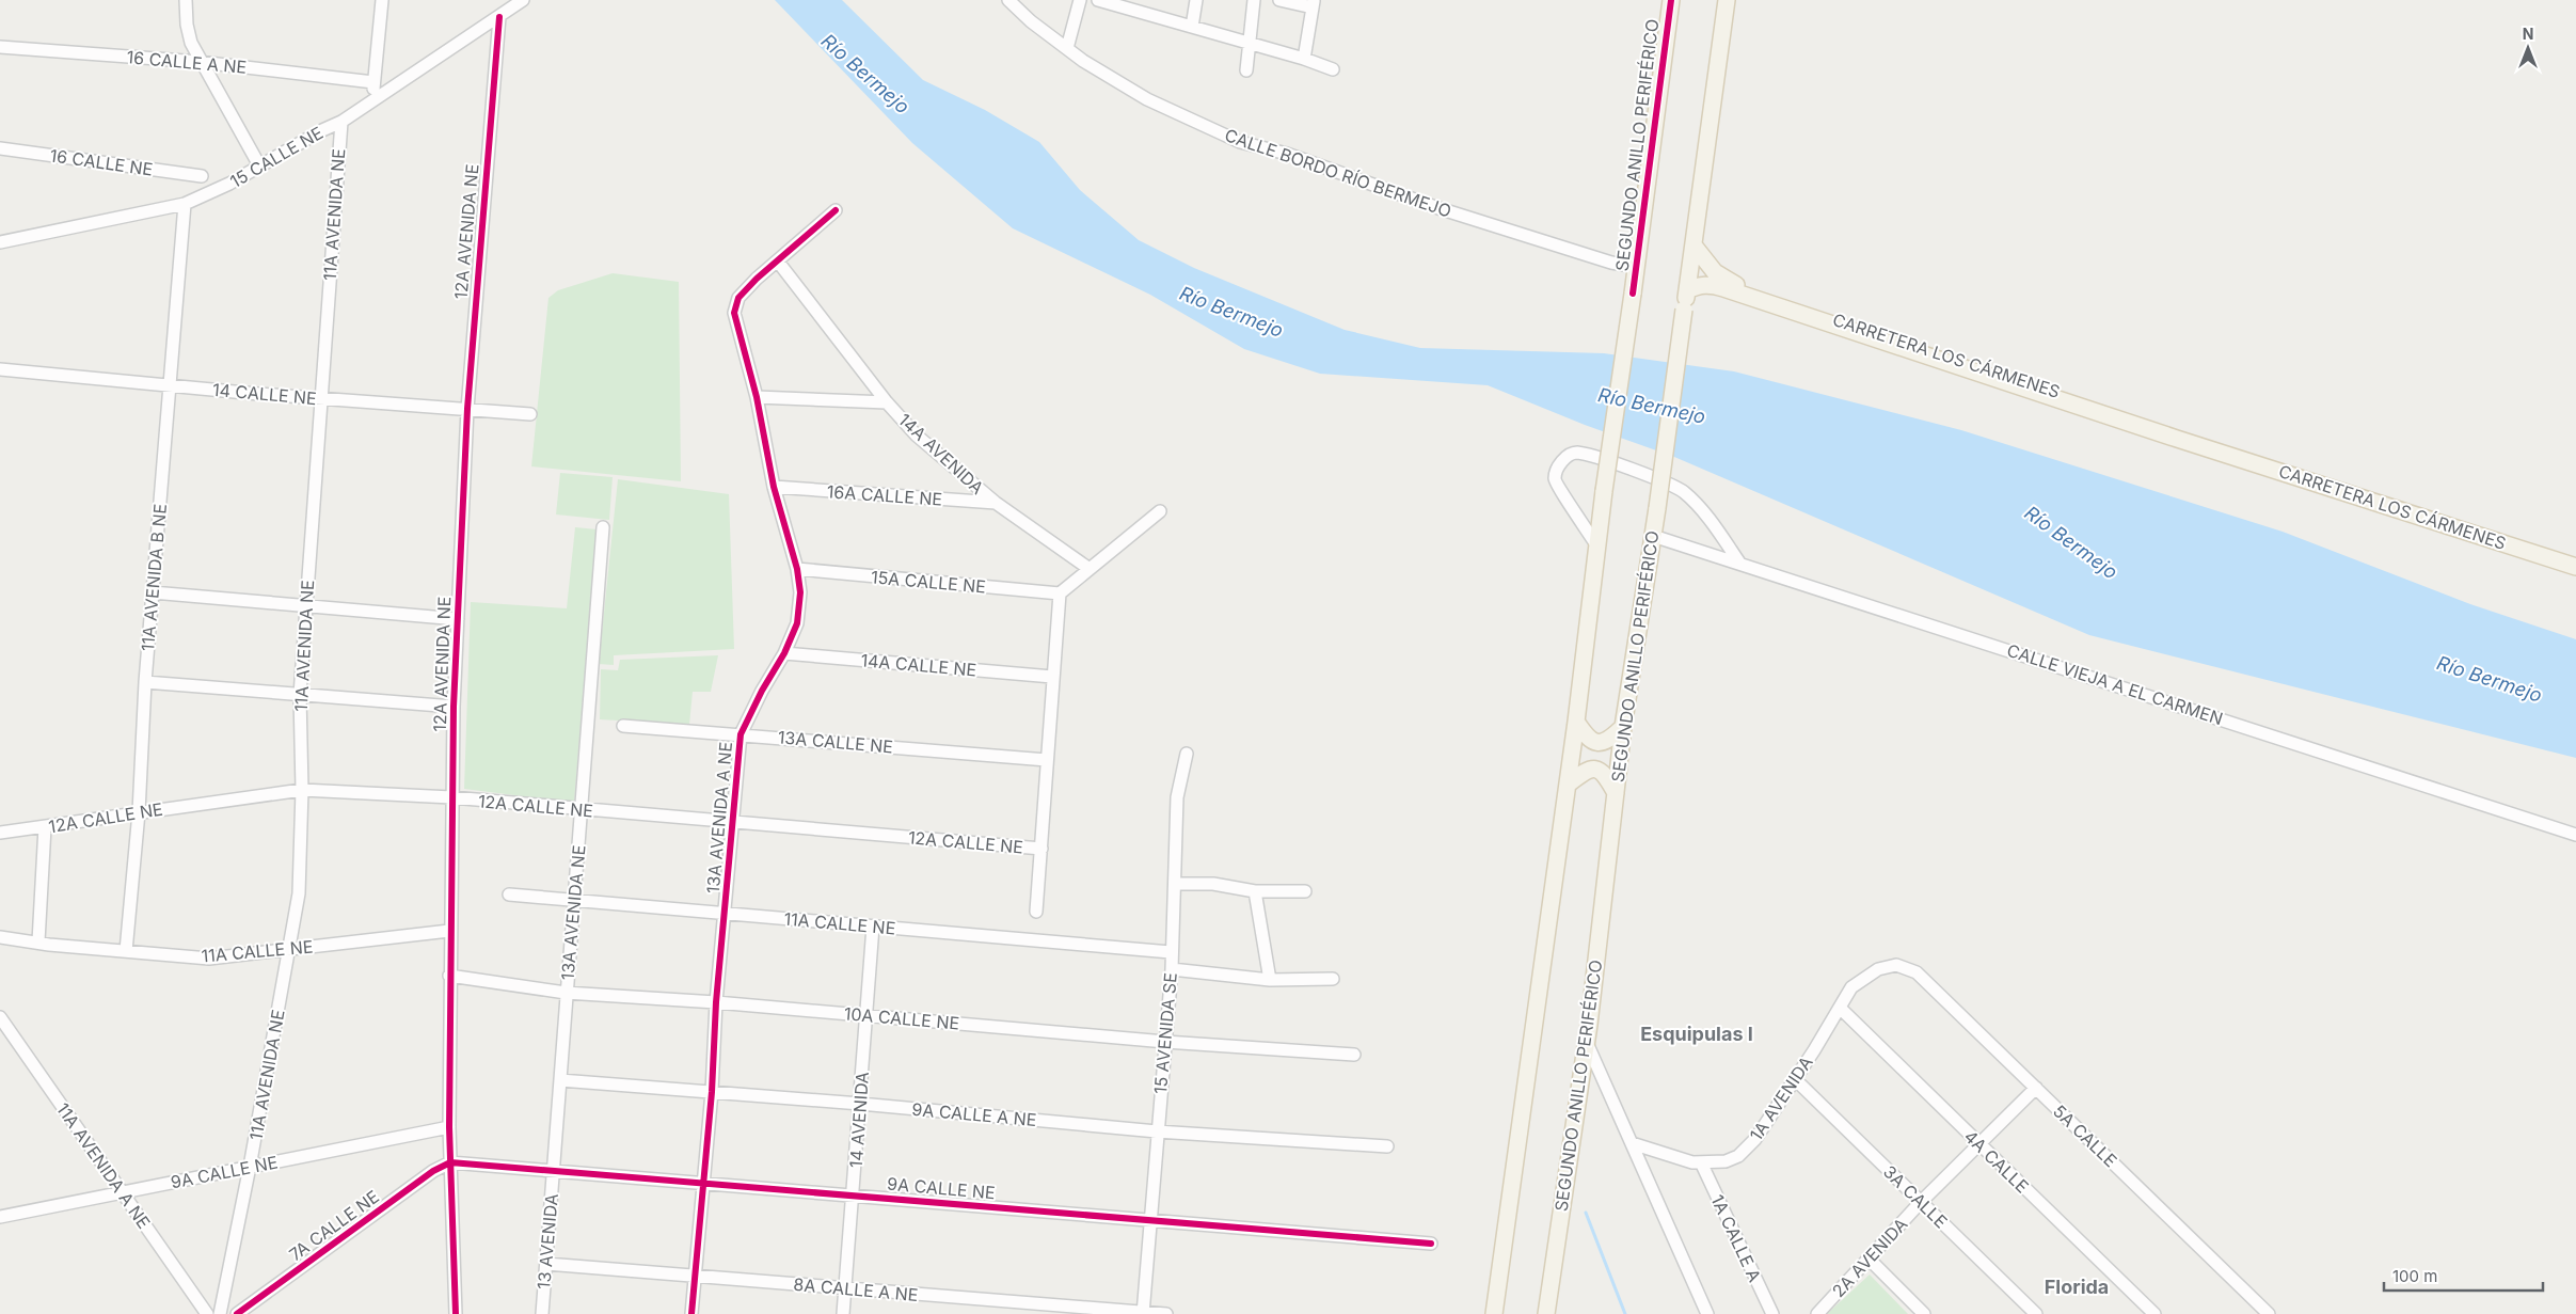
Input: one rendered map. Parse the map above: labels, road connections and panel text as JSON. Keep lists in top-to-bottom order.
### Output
{
  "streets": {
    "main road": ["SEGUNDO ANILLO PERIFÉRICO", "CARRETERA LOS CÁRMENES"],
    "street": [
      "16 CALLE A NE",
      "15 CALLE NE",
      "16 CALLE NE",
      "CALLE BORDO RÍO BERMEJO",
      "11A AVENIDA NE",
      "12A AVENIDA NE",
      "14 CALLE NE",
      "14A AVENIDA",
      "16A CALLE NE",
      "11A AVENIDA B NE",
      "15A CALLE NE",
      "14A CALLE NE",
      "CALLE VIEJA A EL CARMEN",
      "13A CALLE NE",
      "12A CALLE NE",
      "13A AVENIDA A NE",
      "13A AVENIDA NE",
      "11A CALLE NE",
      "10A CALLE NE",
      "15 AVENIDA SE",
      "1A AVENIDA",
      "9A CALLE A NE",
      "14 AVENIDA",
      "5A CALLE",
      "4A CALLE",
      "11A AVENIDA A NE",
      "9A CALLE NE",
      "3A CALLE",
      "7A CALLE NE",
      "1A CALLE A",
      "13 AVENIDA",
      "2A AVENIDA",
      "8A CALLE A NE"
    ]
  },
  "crossings": [
    ["SEGUNDO ANILLO PERIFÉRICO", "CALLE BORDO RÍO BERMEJO"],
    ["SEGUNDO ANILLO PERIFÉRICO", "CARRETERA LOS CÁRMENES"],
    ["SEGUNDO ANILLO PERIFÉRICO", "CALLE VIEJA A EL CARMEN"],
    ["15 CALLE NE", "11A AVENIDA NE"],
    ["15 CALLE NE", "12A AVENIDA NE"],
    ["15 CALLE NE", "11A AVENIDA B NE"],
    ["11A AVENIDA NE", "14 CALLE NE"],
    ["11A AVENIDA NE", "12A CALLE NE"],
    ["11A AVENIDA NE", "11A CALLE NE"],
    ["11A AVENIDA NE", "9A CALLE NE"],
    ["12A AVENIDA NE", "14 CALLE NE"],
    ["12A AVENIDA NE", "12A CALLE NE"],
    ["12A AVENIDA NE", "11A CALLE NE"],
    ["12A AVENIDA NE", "10A CALLE NE"],
    ["12A AVENIDA NE", "9A CALLE NE"],
    ["12A AVENIDA NE", "7A CALLE NE"],
    ["14 CALLE NE", "11A AVENIDA B NE"],
    ["14A AVENIDA", "16A CALLE NE"],
    ["14A AVENIDA", "13A AVENIDA A NE"],
    ["16A CALLE NE", "13A AVENIDA A NE"],
    ["11A AVENIDA B NE", "12A CALLE NE"],
    ["11A AVENIDA B NE", "11A CALLE NE"],
    ["15A CALLE NE", "13A AVENIDA A NE"],
    ["14A CALLE NE", "13A AVENIDA A NE"],
    ["13A CALLE NE", "13A AVENIDA A NE"],
    ["12A CALLE NE", "13A AVENIDA A NE"],
    ["12A CALLE NE", "13A AVENIDA NE"],
    ["13A AVENIDA A NE", "11A CALLE NE"],
    ["13A AVENIDA A NE", "10A CALLE NE"],
    ["13A AVENIDA A NE", "9A CALLE A NE"],
    ["13A AVENIDA A NE", "9A CALLE NE"],
    ["13A AVENIDA A NE", "8A CALLE A NE"],
    ["13A AVENIDA NE", "11A CALLE NE"],
    ["13A AVENIDA NE", "10A CALLE NE"],
    ["13A AVENIDA NE", "9A CALLE A NE"],
    ["13A AVENIDA NE", "9A CALLE NE"],
    ["13A AVENIDA NE", "13 AVENIDA"],
    ["11A CALLE NE", "15 AVENIDA SE"],
    ["11A CALLE NE", "14 AVENIDA"],
    ["10A CALLE NE", "15 AVENIDA SE"],
    ["10A CALLE NE", "14 AVENIDA"],
    ["15 AVENIDA SE", "9A CALLE A NE"],
    ["15 AVENIDA SE", "9A CALLE NE"],
    ["15 AVENIDA SE", "8A CALLE A NE"],
    ["1A AVENIDA", "5A CALLE"],
    ["1A AVENIDA", "4A CALLE"],
    ["1A AVENIDA", "3A CALLE"],
    ["1A AVENIDA", "1A CALLE A"],
    ["9A CALLE A NE", "14 AVENIDA"],
    ["14 AVENIDA", "9A CALLE NE"],
    ["14 AVENIDA", "8A CALLE A NE"],
    ["5A CALLE", "2A AVENIDA"],
    ["4A CALLE", "2A AVENIDA"],
    ["11A AVENIDA A NE", "9A CALLE NE"],
    ["9A CALLE NE", "7A CALLE NE"],
    ["9A CALLE NE", "13 AVENIDA"],
    ["3A CALLE", "2A AVENIDA"],
    ["13 AVENIDA", "8A CALLE A NE"]
  ],
  "districts": ["Esquipulas I", "Florida"],
  "water": ["Río Bermejo"],
  "scale_bar": "100 m",
  "north": "top"
}
